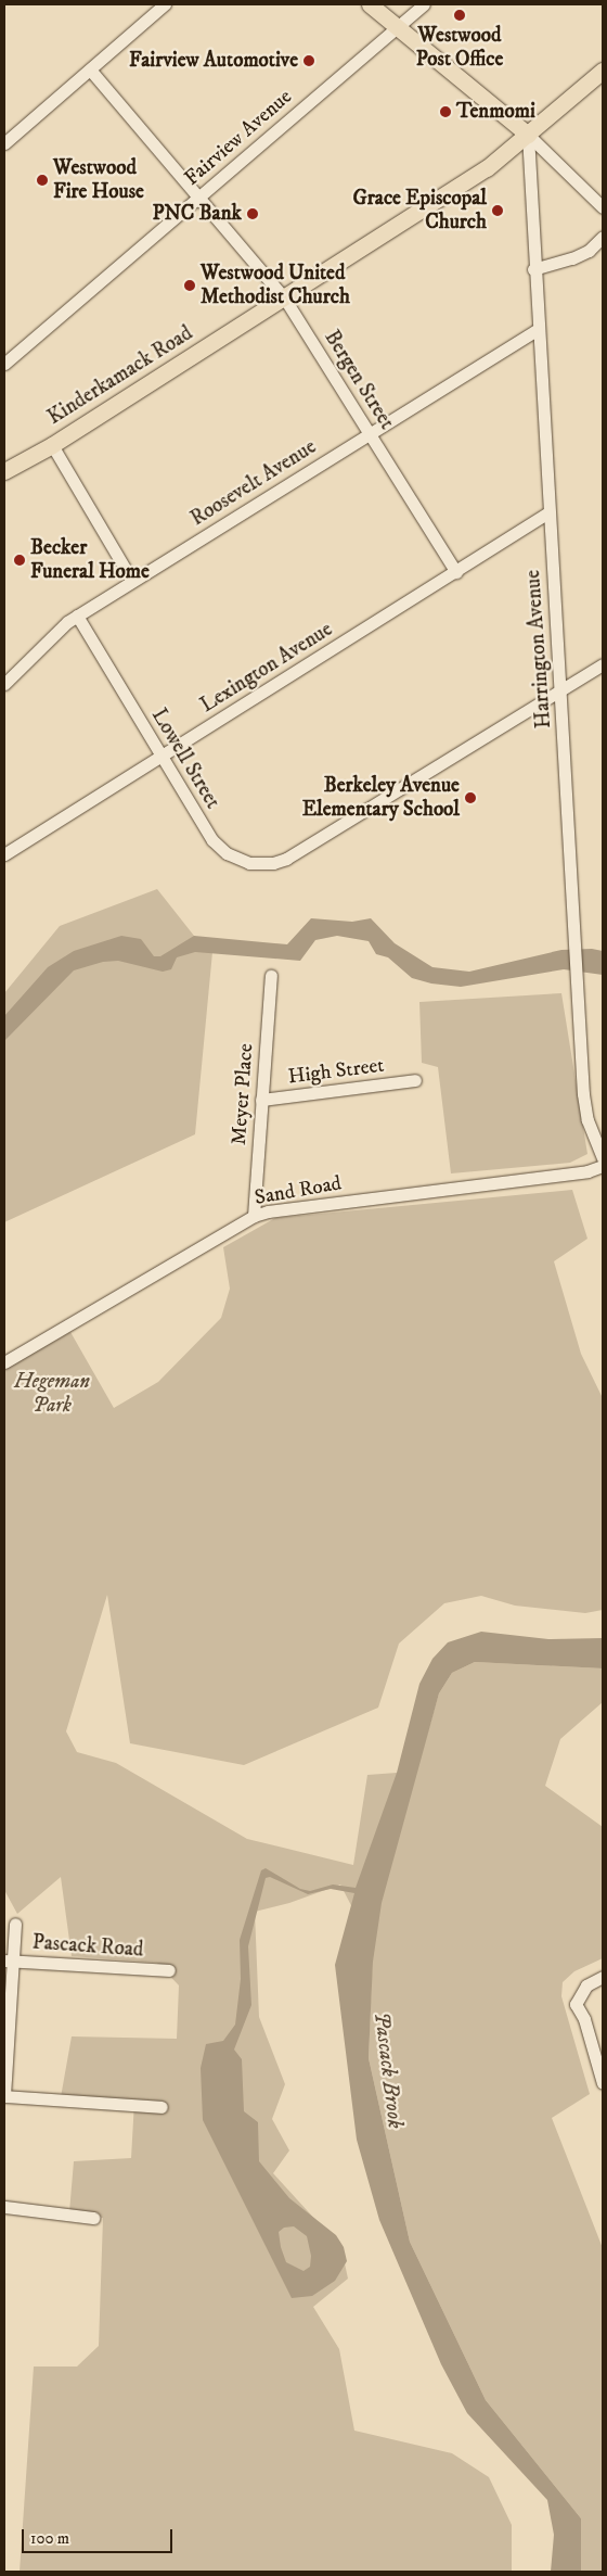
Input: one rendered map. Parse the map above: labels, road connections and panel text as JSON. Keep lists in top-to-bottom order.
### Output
{
  "streets": {
    "main road": ["Kinderkamack Road"],
    "street": [
      "Fairview Avenue",
      "Bergen Street",
      "Roosevelt Avenue",
      "Harrington Avenue",
      "Lexington Avenue",
      "Lowell Street",
      "High Street",
      "Meyer Place",
      "Sand Road",
      "Pascack Road"
    ]
  },
  "crossings": [
    ["Fairview Avenue", "Bergen Street"],
    ["Kinderkamack Road", "Bergen Street"],
    ["Kinderkamack Road", "Harrington Avenue"],
    ["Bergen Street", "Roosevelt Avenue"],
    ["Bergen Street", "Lexington Avenue"],
    ["Roosevelt Avenue", "Harrington Avenue"],
    ["Roosevelt Avenue", "Lowell Street"],
    ["Harrington Avenue", "Lexington Avenue"],
    ["Harrington Avenue", "Lowell Street"],
    ["Lexington Avenue", "Lowell Street"],
    ["High Street", "Meyer Place"],
    ["Meyer Place", "Sand Road"]
  ],
  "water": ["Pascack Brook"],
  "parks": ["Hegeman Park"],
  "places": [
    "Westwood Post Office",
    "Fairview Automotive",
    "Tenmomi",
    "Westwood Fire House",
    "Grace Episcopal Church",
    "PNC Bank",
    "Westwood United Methodist Church",
    "Becker Funeral Home",
    "Berkeley Avenue Elementary School"
  ],
  "scale_bar": "100 m"
}
